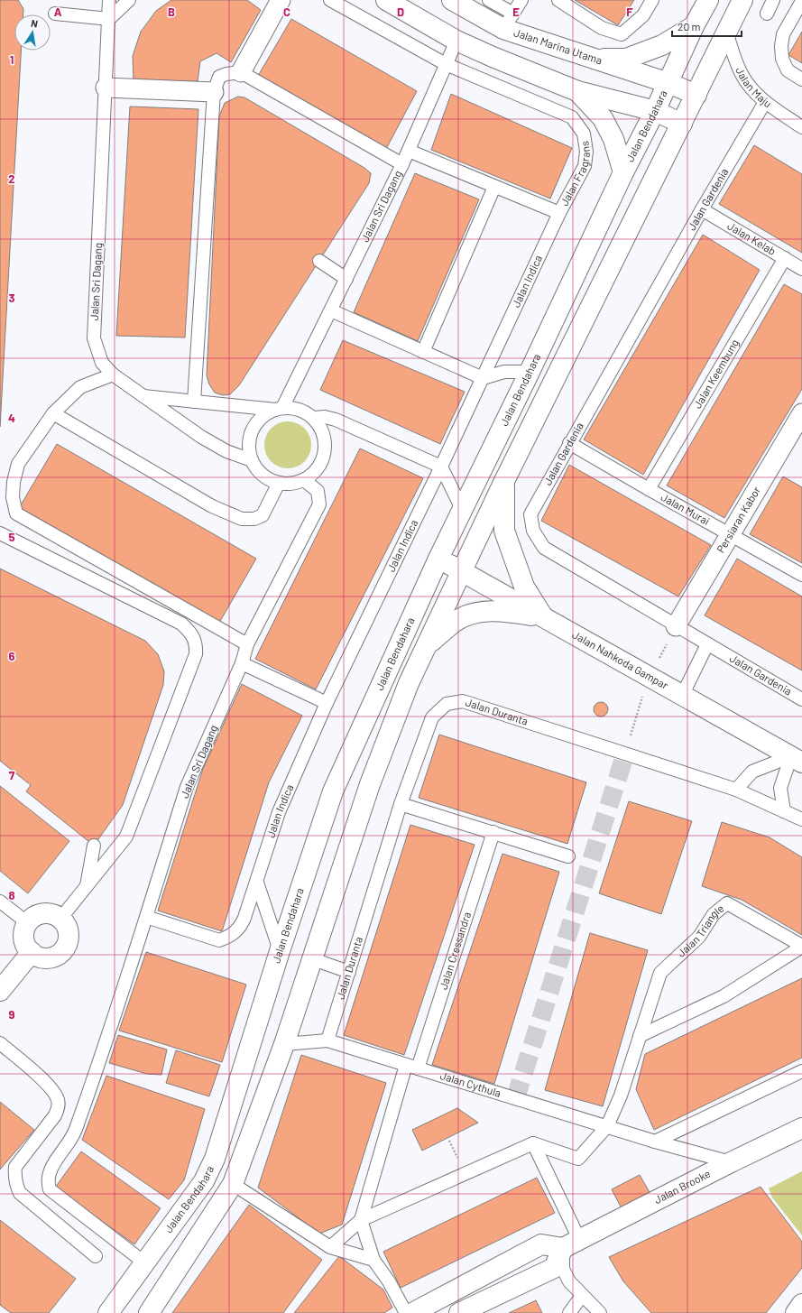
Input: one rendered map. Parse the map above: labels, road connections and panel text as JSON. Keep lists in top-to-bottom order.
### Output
{
  "streets": {
    "street": [
      "Jalan Marina Utama",
      "Jalan Bendahara",
      "Persiaran Kabor",
      "Jalan Nahkoda Gampar",
      "Jalan Brooke"
    ],
    "lane": [
      "Jalan Maju",
      "Jalan Fragrans",
      "Jalan Gardenia",
      "Jalan Sri Dagang",
      "Jalan Kelab",
      "Jalan Indica",
      "Jalan Keembung",
      "Jalan Murai",
      "Jalan Duranta",
      "Jalan Triangle",
      "Jalan Cressandra",
      "Jalan Cythula"
    ]
  },
  "crossings": [
    ["Jalan Marina Utama", "Jalan Bendahara"],
    ["Jalan Maju", "Jalan Gardenia"],
    ["Jalan Bendahara", "Jalan Sri Dagang"],
    ["Jalan Bendahara", "Jalan Nahkoda Gampar"],
    ["Jalan Fragrans", "Jalan Sri Dagang"],
    ["Jalan Fragrans", "Jalan Indica"],
    ["Jalan Gardenia", "Jalan Kelab"],
    ["Jalan Gardenia", "Jalan Murai"],
    ["Jalan Gardenia", "Persiaran Kabor"],
    ["Jalan Kelab", "Jalan Keembung"],
    ["Jalan Keembung", "Jalan Murai"],
    ["Jalan Murai", "Persiaran Kabor"],
    ["Jalan Duranta", "Jalan Cythula"],
    ["Jalan Triangle", "Jalan Cythula"],
    ["Jalan Cressandra", "Jalan Cythula"],
    ["Jalan Cythula", "Jalan Brooke"]
  ],
  "scale_bar": "20 m",
  "north": "top",
  "grid": {
    "columns": [
      "A",
      "B",
      "C",
      "D",
      "E",
      "F"
    ],
    "rows": [
      "1",
      "2",
      "3",
      "4",
      "5",
      "6",
      "7",
      "8",
      "9"
    ]
  }
}
